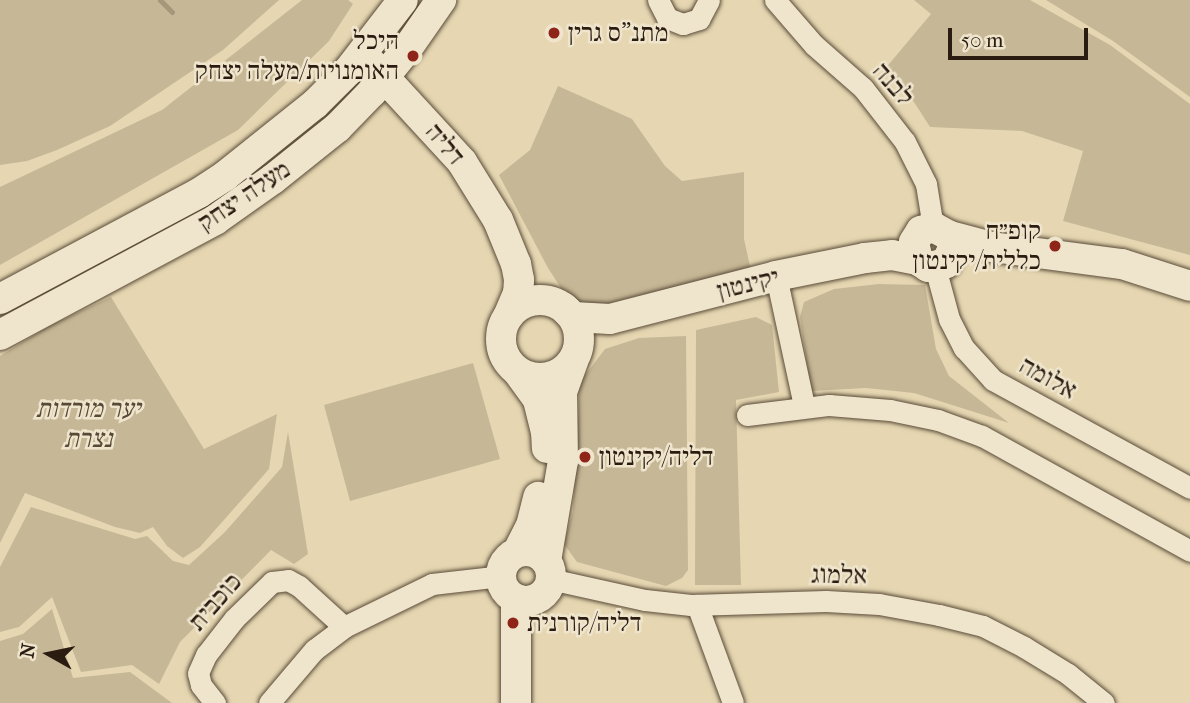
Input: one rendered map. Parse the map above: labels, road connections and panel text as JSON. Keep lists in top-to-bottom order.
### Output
{
  "streets": {
    "street": [
      "לבנה",
      "דליה",
      "מעלה יצחק",
      "יקינטון",
      "אלומה",
      "אלמוג",
      "כוכבית"
    ]
  },
  "crossings": [
    ["לבנה", "יקינטון"],
    ["לבנה", "אלומה"],
    ["דליה", "מעלה יצחק"],
    ["דליה", "יקינטון"],
    ["יקינטון", "אלומה"]
  ],
  "parks": ["יער מורדות נצרת"],
  "places": [
    "מתנ\"ס גרין",
    "היכל האומנויות/מעלה יצחק",
    "קופ״ח כללית/יקינטון",
    "דליה/יקינטון",
    "דליה/קורנית"
  ],
  "scale_bar": "50 m",
  "north": "left"
}
